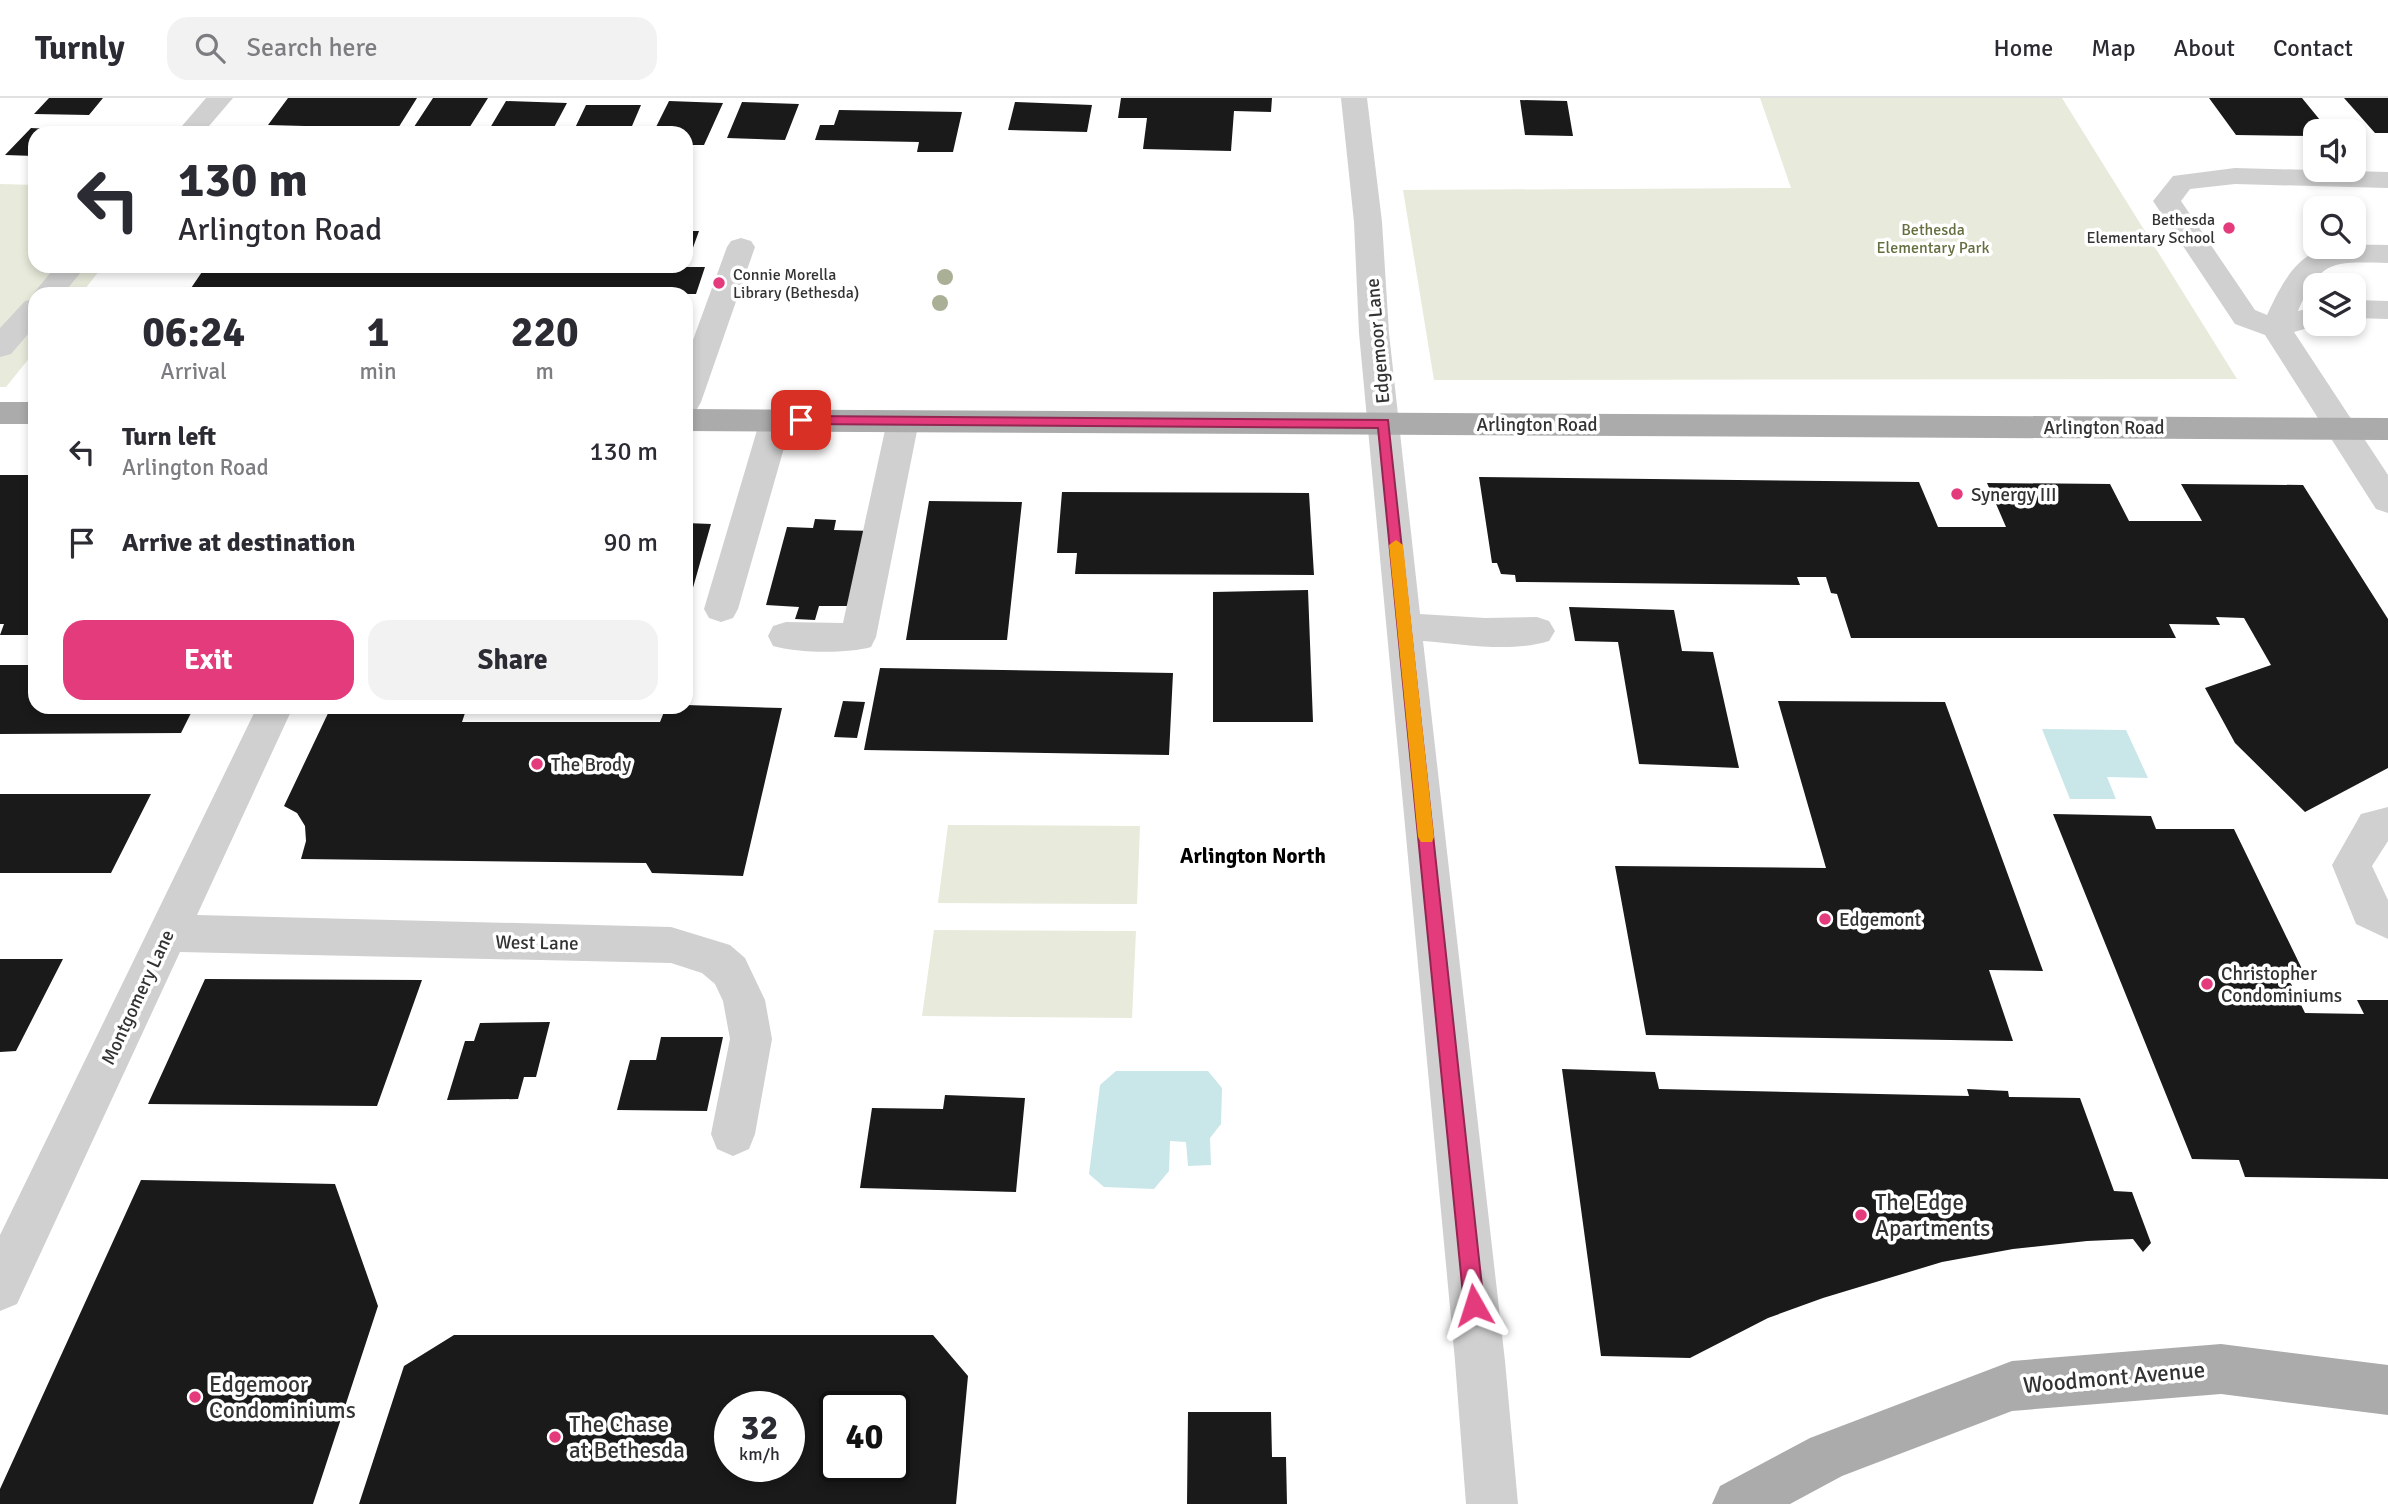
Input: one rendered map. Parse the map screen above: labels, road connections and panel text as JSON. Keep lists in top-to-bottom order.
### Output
{
  "streets": {
    "main road": ["Arlington Road", "Woodmont Avenue"],
    "street": ["Edgemoor Lane", "West Lane", "Montgomery Lane"]
  },
  "crossings": [
    ["Edgemoor Lane", "Arlington Road"],
    ["West Lane", "Montgomery Lane"]
  ],
  "districts": ["Arlington North"],
  "parks": ["Bethesda Elementary Park"],
  "places": [
    "Bethesda Elementary School",
    "Connie Morella Library (Bethesda)",
    "Synergy III",
    "The Brody",
    "Edgemont",
    "Christopher Condominiums",
    "The Edge Apartments",
    "Edgemoor Condominiums",
    "The Chase at Bethesda"
  ],
  "page": {
    "header": "Turnly",
    "search": "Search here",
    "nav": [
      "Home",
      "Map",
      "About",
      "Contact"
    ],
    "turn": ["130 m", "Arlington Road"],
    "eta": [
      "06:24",
      "Arrival",
      "1",
      "min",
      "220",
      "m"
    ],
    "list": [
      {
        "name": "Turn left",
        "note": "Arlington Road",
        "value": "130 m"
      },
      {
        "name": "Arrive at destination",
        "value": "90 m"
      }
    ],
    "buttons": ["Exit", "Share"],
    "speed": "32 km/h",
    "limit": "40"
  }
}
